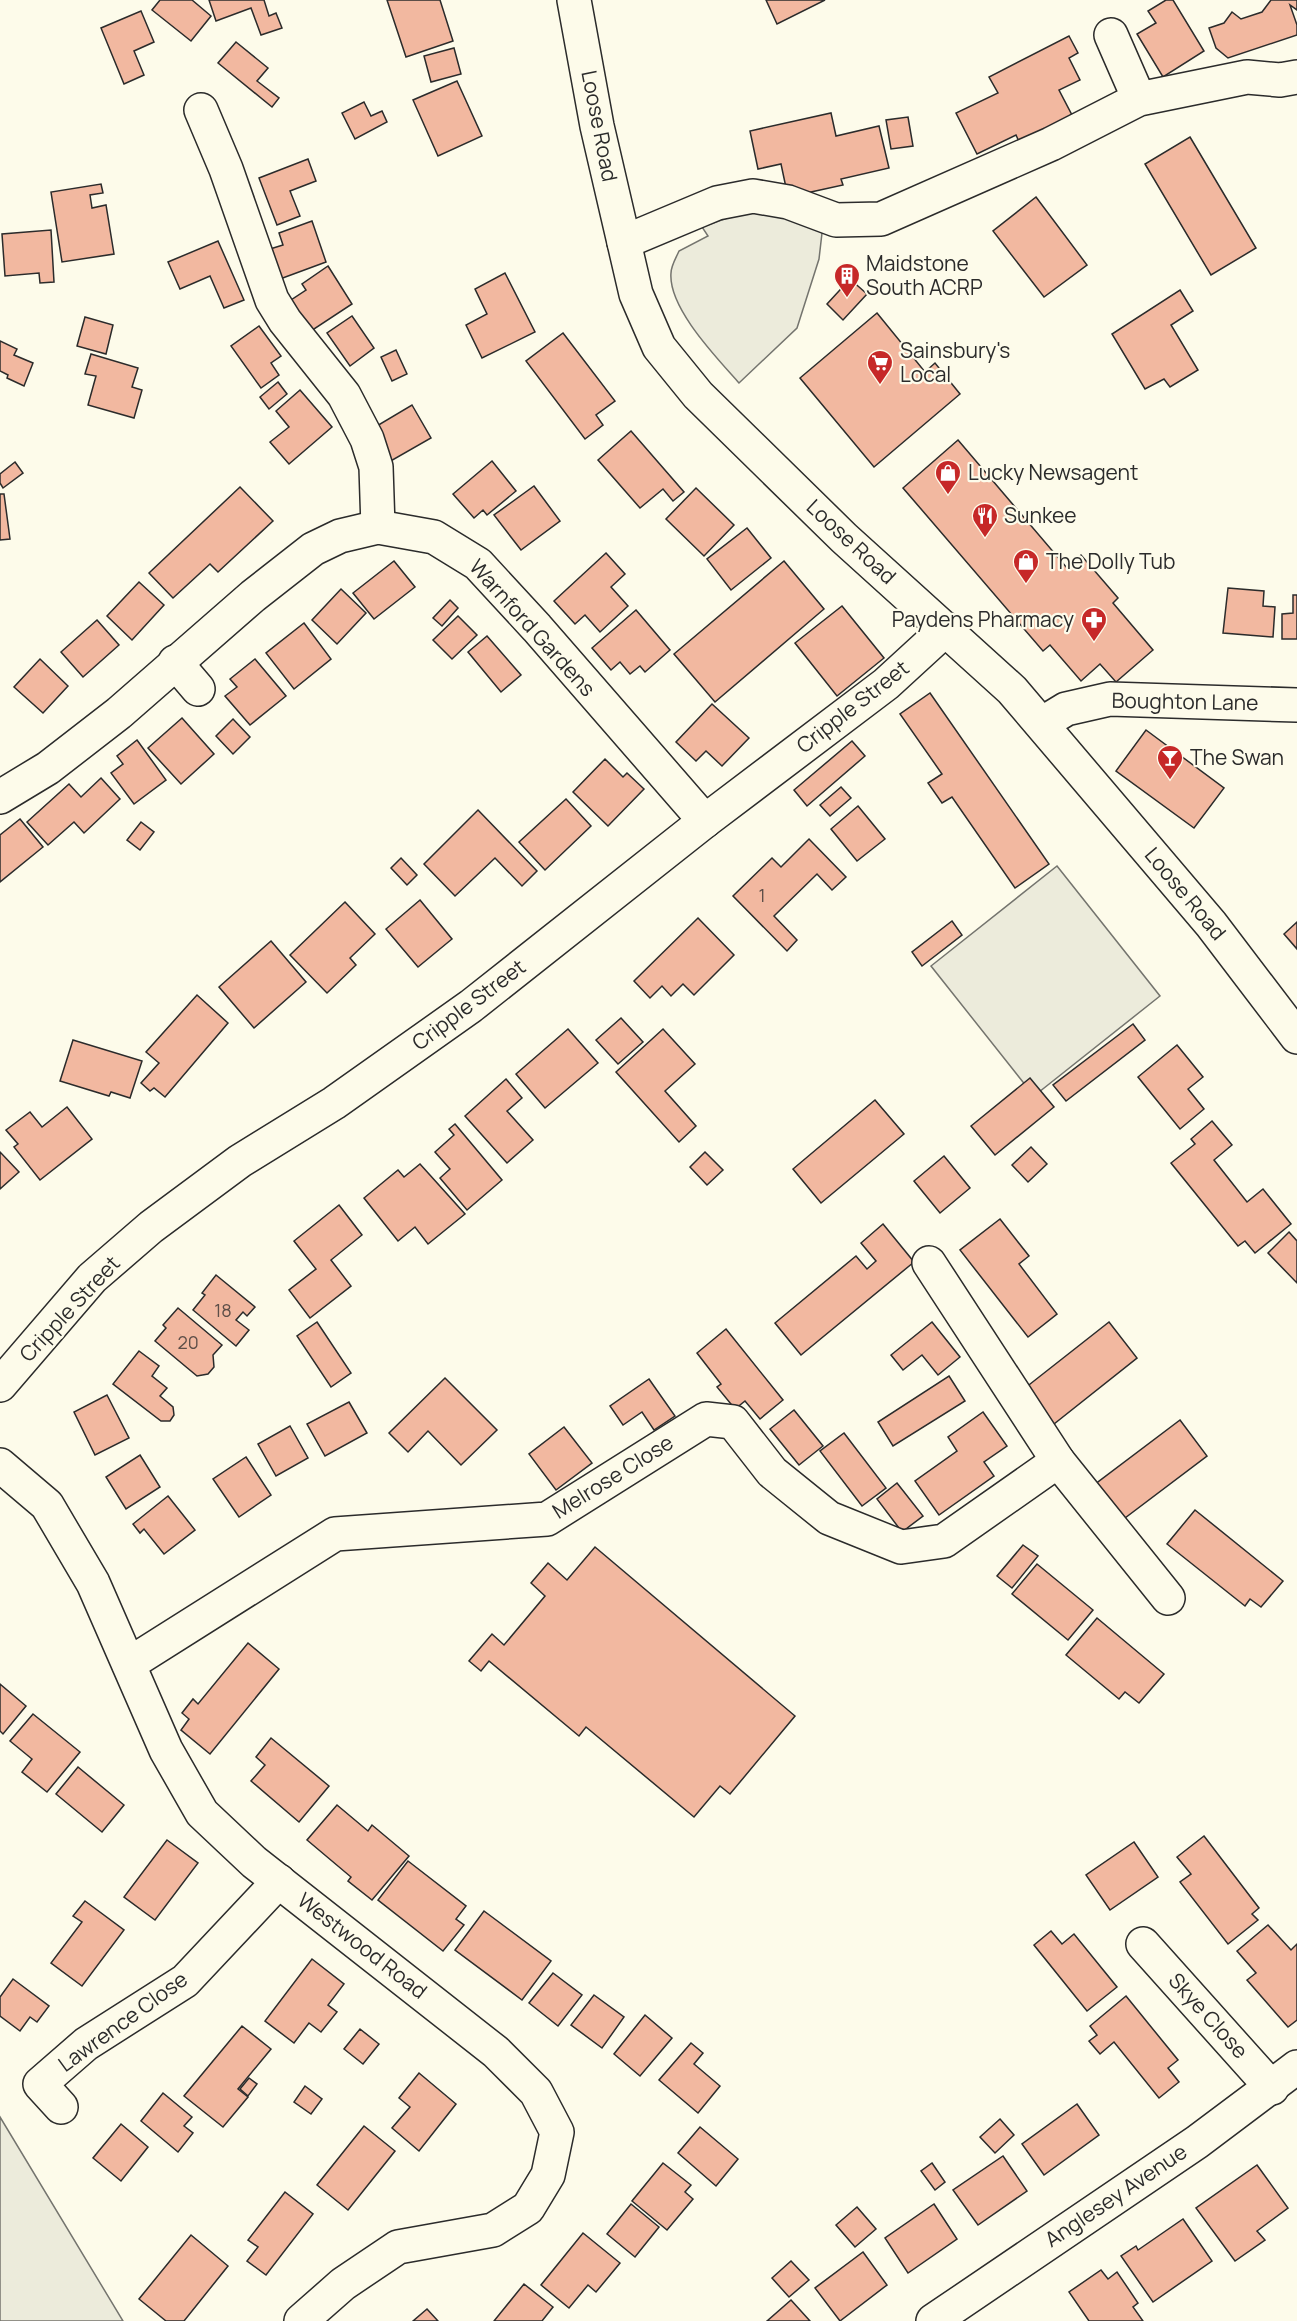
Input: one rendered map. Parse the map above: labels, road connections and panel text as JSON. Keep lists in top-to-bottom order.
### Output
{
  "streets": {
    "main road": [
      "Loose Road",
      "Warnford Gardens",
      "Boughton Lane",
      "Cripple Street",
      "Melrose Close",
      "Westwood Road",
      "Skye Close",
      "Lawrence Close",
      "Anglesey Avenue"
    ]
  },
  "crossings": [
    ["Loose Road", "Boughton Lane"],
    ["Loose Road", "Cripple Street"],
    ["Warnford Gardens", "Cripple Street"],
    ["Melrose Close", "Westwood Road"],
    ["Westwood Road", "Lawrence Close"],
    ["Skye Close", "Anglesey Avenue"]
  ],
  "places": {
    "building": ["Maidstone South ACRP"],
    "supermarket": ["Sainsbury's Local"],
    "shop": ["Lucky Newsagent", "The Dolly Tub"],
    "restaurant": ["Sunkee"],
    "pharmacy": ["Paydens Pharmacy"],
    "bar": ["The Swan"]
  },
  "house_numbers": ["1", "18", "20"]
}
